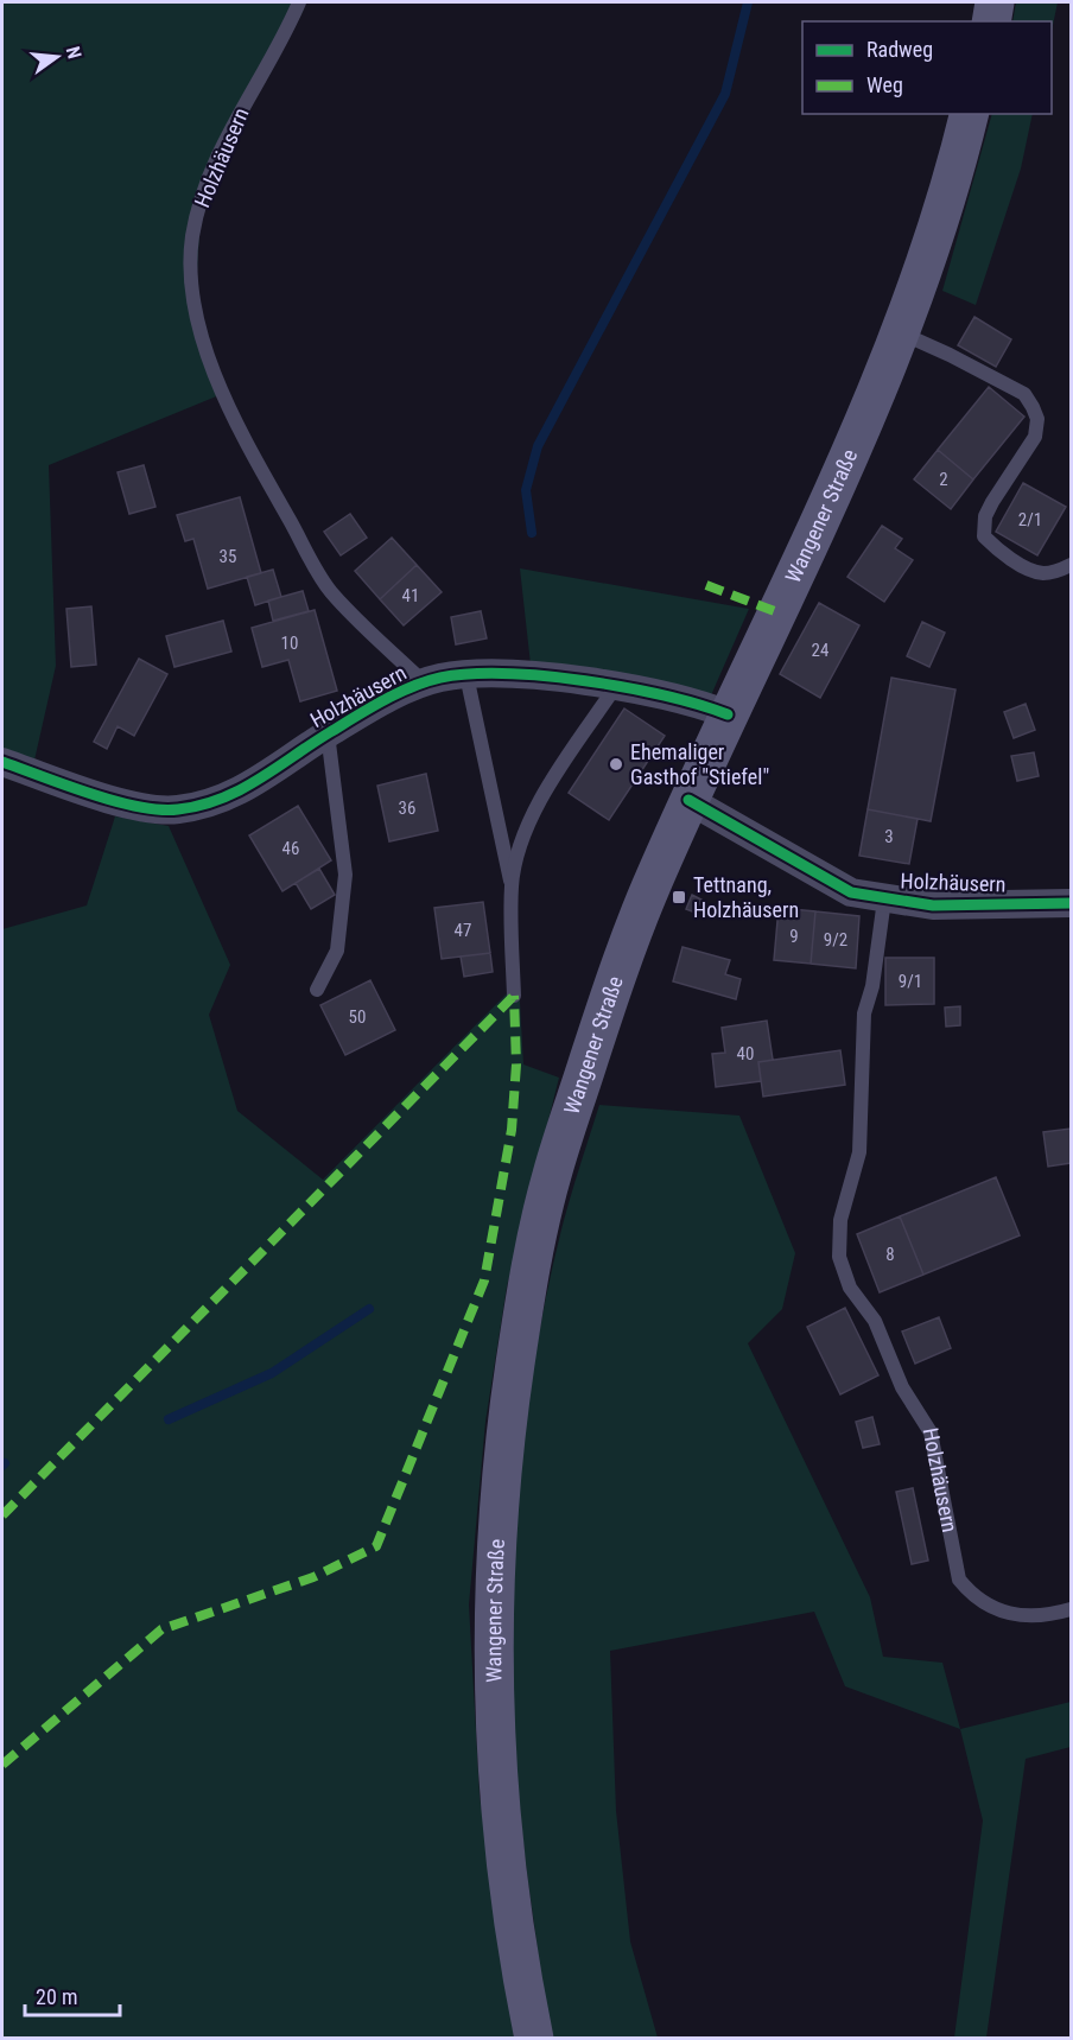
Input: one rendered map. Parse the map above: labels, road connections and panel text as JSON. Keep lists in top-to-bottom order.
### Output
{
  "streets": {
    "main road": ["Wangener Straße"],
    "street": ["Holzhäusern"]
  },
  "crossings": [
    ["Holzhäusern", "Wangener Straße"]
  ],
  "places": {
    "other": ["Ehemaliger Gasthof \"Stiefel\""],
    "transit": ["Tettnang, Holzhäusern"]
  },
  "house_numbers": [
    "2",
    "2/1",
    "35",
    "41",
    "10",
    "24",
    "36",
    "3",
    "46",
    "47",
    "9",
    "9/2",
    "9/1",
    "50",
    "40",
    "8"
  ],
  "legend": ["Radweg", "Weg"],
  "scale_bar": "20 m",
  "north": "right"
}
